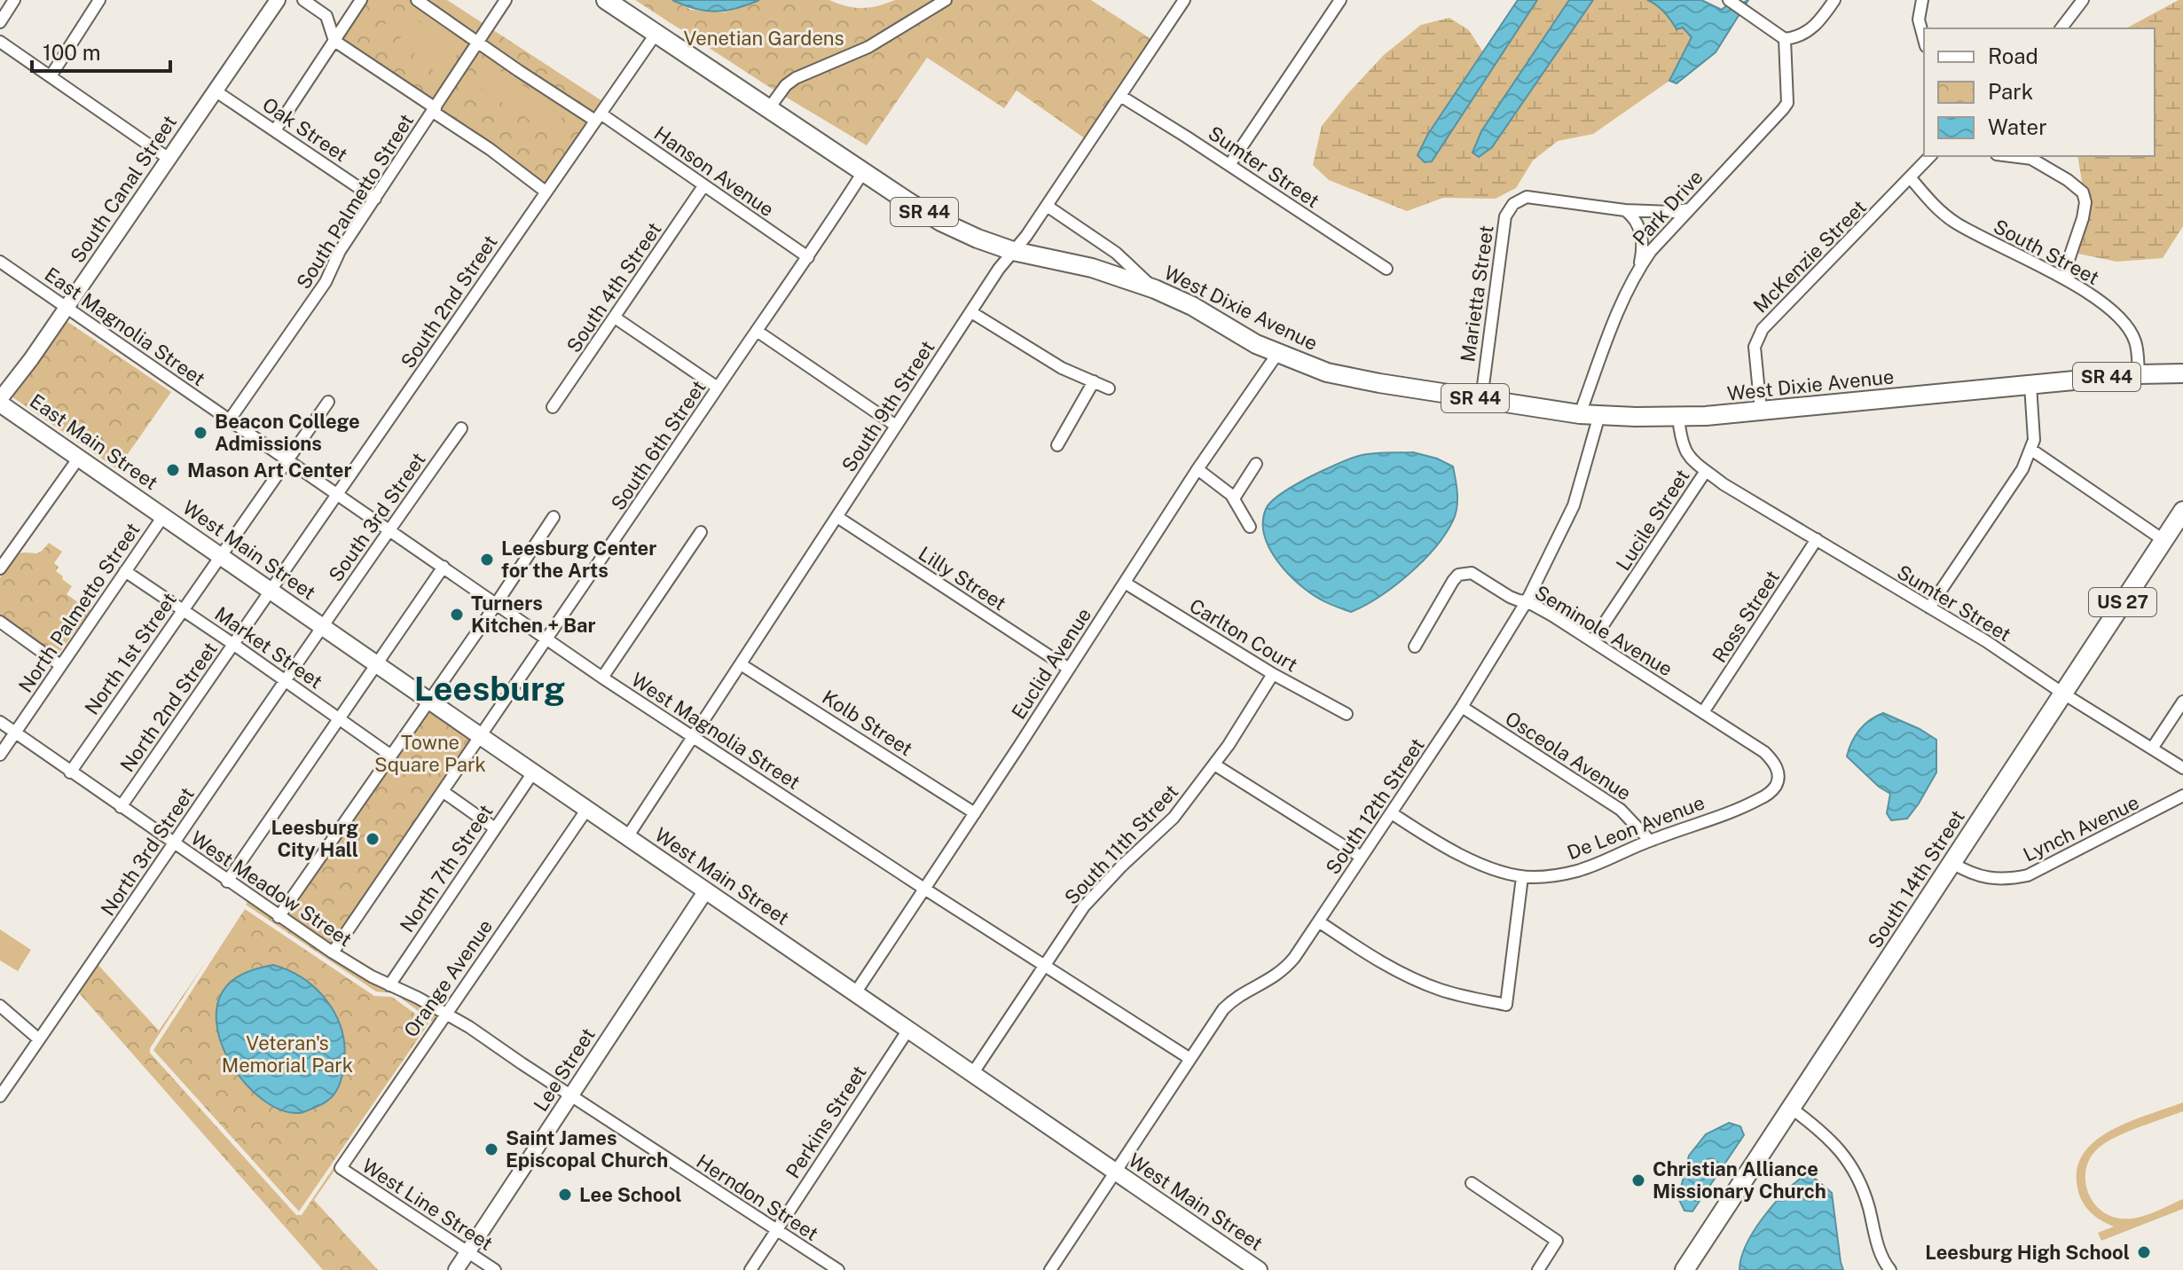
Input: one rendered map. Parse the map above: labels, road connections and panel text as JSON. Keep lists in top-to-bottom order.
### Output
{
  "streets": {
    "main road": [
      "SR 44",
      "West Dixie Avenue",
      "East Main Street",
      "West Main Street",
      "US 27",
      "South 14th Street"
    ],
    "street": [
      "Oak Street",
      "Sumter Street",
      "Hanson Avenue",
      "South Canal Street",
      "South Palmetto Street",
      "Park Drive",
      "South Street",
      "McKenzie Street",
      "South 4th Street",
      "Marietta Street",
      "South 2nd Street",
      "East Magnolia Street",
      "South 9th Street",
      "South 6th Street",
      "South 3rd Street",
      "Lucile Street",
      "Lilly Street",
      "North Palmetto Street",
      "Ross Street",
      "Seminole Avenue",
      "Carlton Court",
      "Market Street",
      "North 1st Street",
      "Euclid Avenue",
      "North 2nd Street",
      "Kolb Street",
      "West Magnolia Street",
      "Osceola Avenue",
      "South 12th Street",
      "De Leon Avenue",
      "Lynch Avenue",
      "South 11th Street",
      "North 3rd Street",
      "North 7th Street",
      "West Meadow Street",
      "Orange Avenue",
      "Lee Street",
      "Perkins Street",
      "Herndon Street",
      "West Line Street"
    ]
  },
  "crossings": [
    ["Oak Street", "South Canal Street"],
    ["Oak Street", "South Palmetto Street"],
    ["Sumter Street", "South 9th Street"],
    ["Sumter Street", "Lucile Street"],
    ["Sumter Street", "Ross Street"],
    ["Sumter Street", "South 14th Street"],
    ["Hanson Avenue", "South Palmetto Street"],
    ["Hanson Avenue", "South 4th Street"],
    ["Hanson Avenue", "South 2nd Street"],
    ["Hanson Avenue", "South 6th Street"],
    ["South Canal Street", "East Magnolia Street"],
    ["South Canal Street", "East Main Street"],
    ["South Palmetto Street", "East Magnolia Street"],
    ["South Palmetto Street", "West Magnolia Street"],
    ["Park Drive", "Marietta Street"],
    ["Park Drive", "West Dixie Avenue"],
    ["South Street", "McKenzie Street"],
    ["South Street", "West Dixie Avenue"],
    ["McKenzie Street", "West Dixie Avenue"],
    ["Marietta Street", "West Dixie Avenue"],
    ["South 2nd Street", "West Dixie Avenue"],
    ["South 2nd Street", "West Main Street"],
    ["South 2nd Street", "North 2nd Street"],
    ["South 2nd Street", "West Magnolia Street"],
    ["West Dixie Avenue", "South 9th Street"],
    ["West Dixie Avenue", "South 6th Street"],
    ["West Dixie Avenue", "Lucile Street"],
    ["West Dixie Avenue", "Euclid Avenue"],
    ["West Dixie Avenue", "South 12th Street"],
    ["East Magnolia Street", "West Magnolia Street"],
    ["South 9th Street", "West Main Street"],
    ["South 9th Street", "Lilly Street"],
    ["South 9th Street", "Kolb Street"],
    ["South 9th Street", "West Magnolia Street"],
    ["East Main Street", "West Main Street"],
    ["East Main Street", "North Palmetto Street"],
    ["South 6th Street", "West Main Street"],
    ["South 6th Street", "West Magnolia Street"],
    ["South 6th Street", "West Meadow Street"],
    ["South 3rd Street", "West Main Street"],
    ["South 3rd Street", "West Magnolia Street"],
    ["South 3rd Street", "North 3rd Street"],
    ["Lucile Street", "Seminole Avenue"],
    ["West Main Street", "North Palmetto Street"],
    ["West Main Street", "North 1st Street"],
    ["West Main Street", "Euclid Avenue"],
    ["West Main Street", "North 2nd Street"],
    ["West Main Street", "South 12th Street"],
    ["West Main Street", "South 11th Street"],
    ["West Main Street", "North 3rd Street"],
    ["West Main Street", "North 7th Street"],
    ["West Main Street", "Orange Avenue"],
    ["West Main Street", "Lee Street"],
    ["West Main Street", "Perkins Street"],
    ["Lilly Street", "Euclid Avenue"],
    ["North Palmetto Street", "Market Street"],
    ["North Palmetto Street", "West Meadow Street"],
    ["Ross Street", "Seminole Avenue"],
    ["Seminole Avenue", "South 12th Street"],
    ["Seminole Avenue", "De Leon Avenue"],
    ["Carlton Court", "Euclid Avenue"],
    ["Carlton Court", "South 11th Street"],
    ["Market Street", "North 1st Street"],
    ["Market Street", "North 2nd Street"],
    ["Market Street", "North 3rd Street"],
    ["North 1st Street", "West Magnolia Street"],
    ["North 1st Street", "West Meadow Street"],
    ["Euclid Avenue", "Kolb Street"],
    ["Euclid Avenue", "West Magnolia Street"],
    ["North 2nd Street", "West Meadow Street"],
    ["West Magnolia Street", "South 12th Street"],
    ["West Magnolia Street", "South 11th Street"],
    ["Osceola Avenue", "South 12th Street"],
    ["Osceola Avenue", "De Leon Avenue"],
    ["South 12th Street", "De Leon Avenue"],
    ["Lynch Avenue", "South 14th Street"],
    ["North 3rd Street", "West Meadow Street"],
    ["North 7th Street", "West Meadow Street"],
    ["West Meadow Street", "Orange Avenue"],
    ["West Meadow Street", "Herndon Street"],
    ["Orange Avenue", "Herndon Street"],
    ["Orange Avenue", "West Line Street"],
    ["Lee Street", "Herndon Street"],
    ["Lee Street", "West Line Street"],
    ["Perkins Street", "Herndon Street"]
  ],
  "districts": ["Leesburg"],
  "parks": ["Venetian Gardens", "Towne Square Park", "Veteran's Memorial Park"],
  "places": [
    "Beacon College Admissions",
    "Mason Art Center",
    "Leesburg Center for the Arts",
    "Turners Kitchen + Bar",
    "Leesburg City Hall",
    "Saint James Episcopal Church",
    "Christian Alliance Missionary Church",
    "Lee School",
    "Leesburg High School"
  ],
  "legend": ["Road", "Park", "Water"],
  "scale_bar": "100 m"
}
